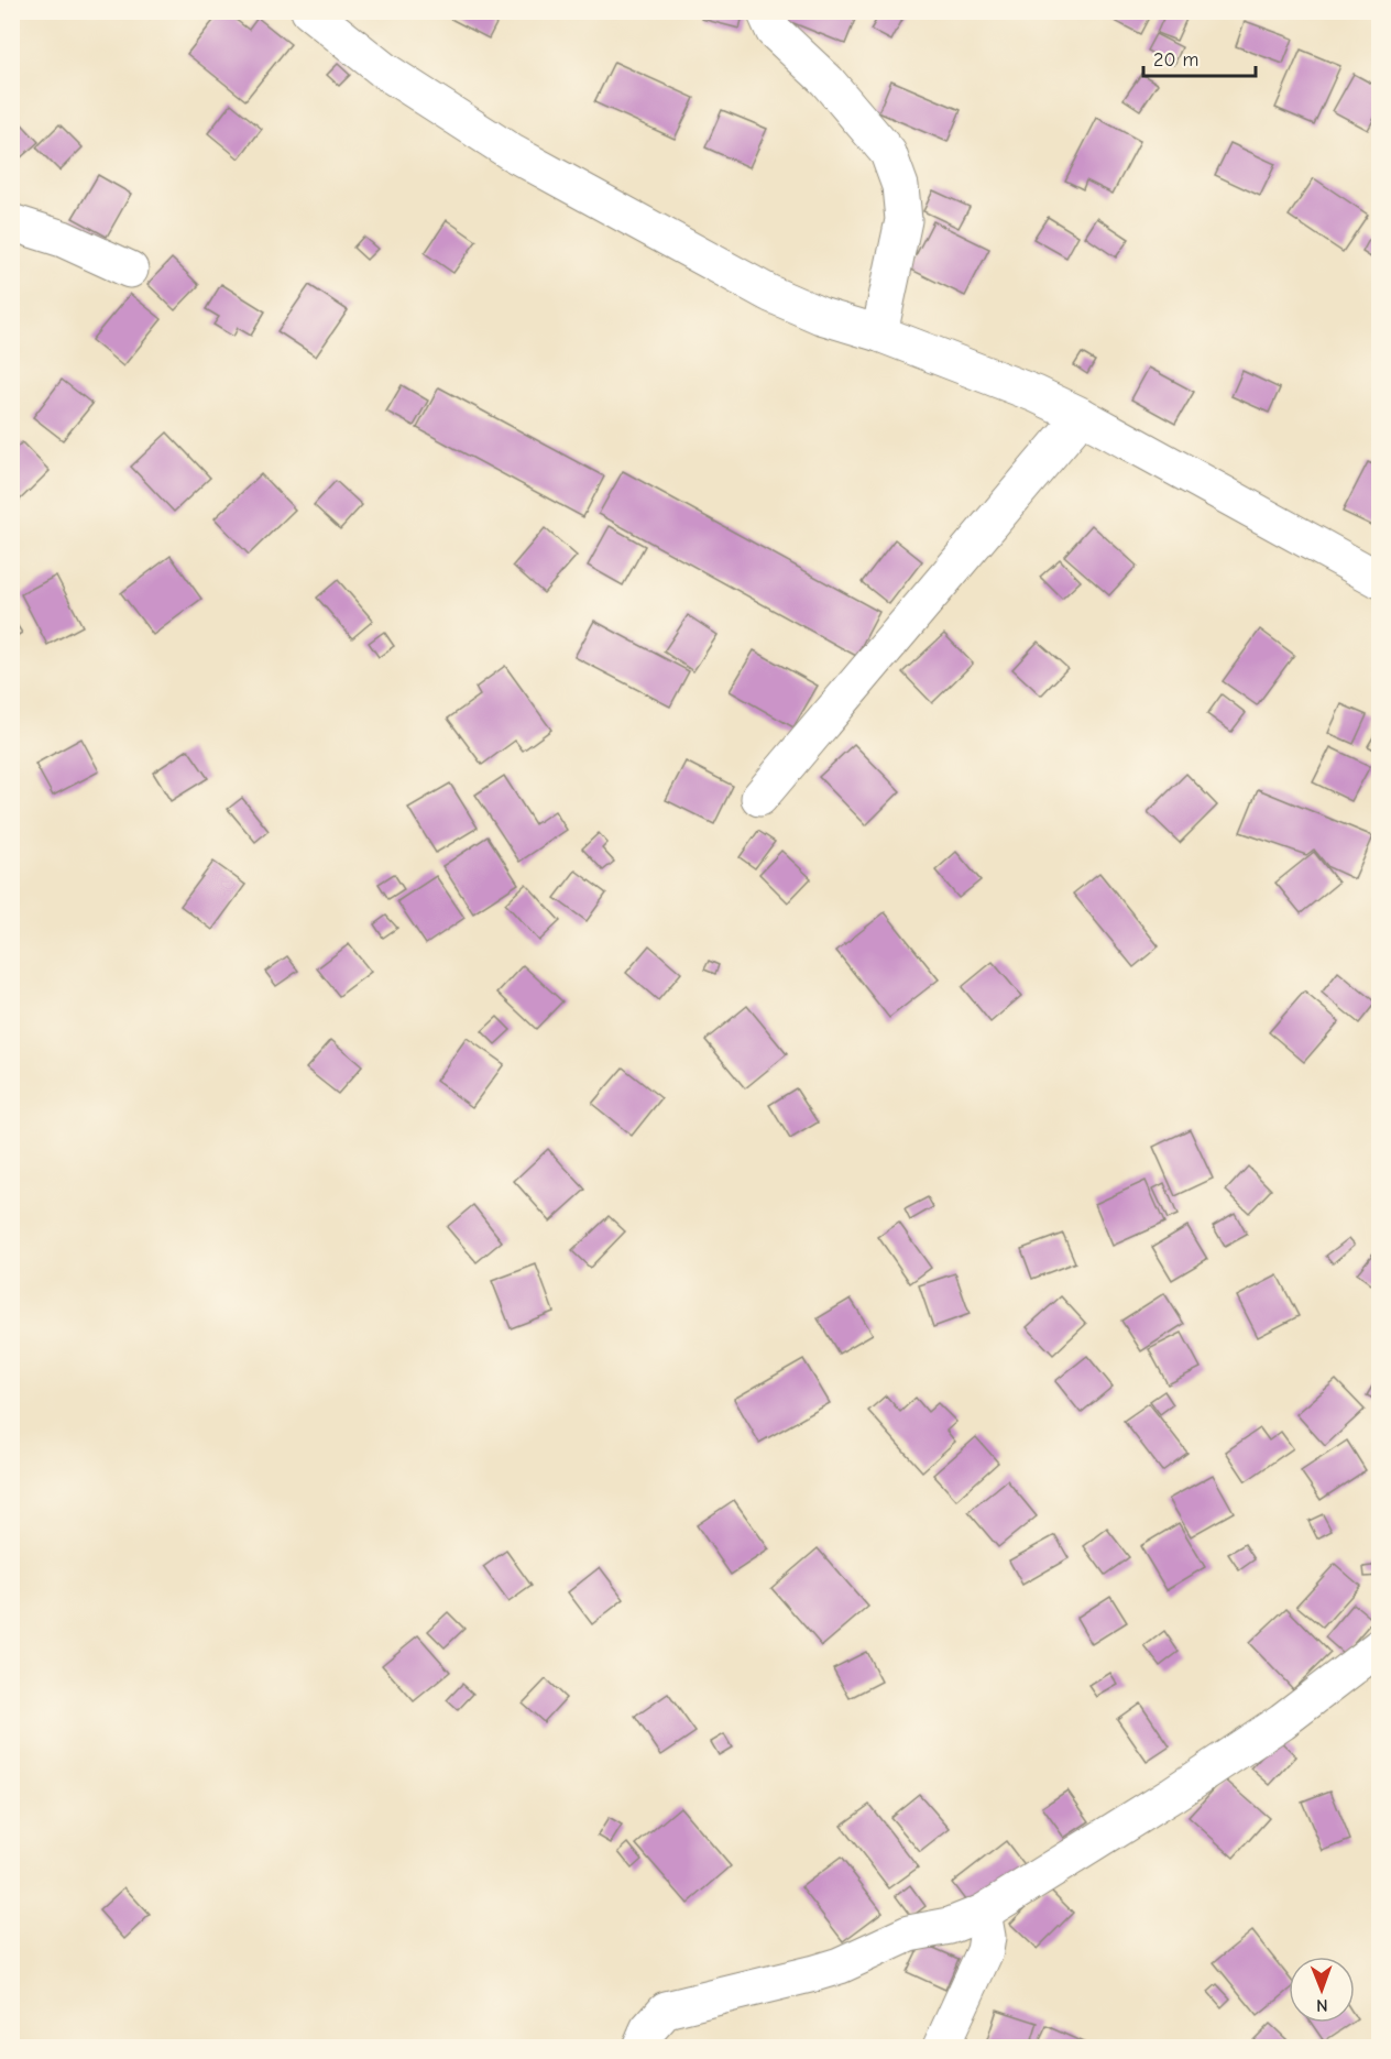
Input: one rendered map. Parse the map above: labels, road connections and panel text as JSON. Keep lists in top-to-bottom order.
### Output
{
  "scale_bar": "20 m",
  "north": "bottom"
}
